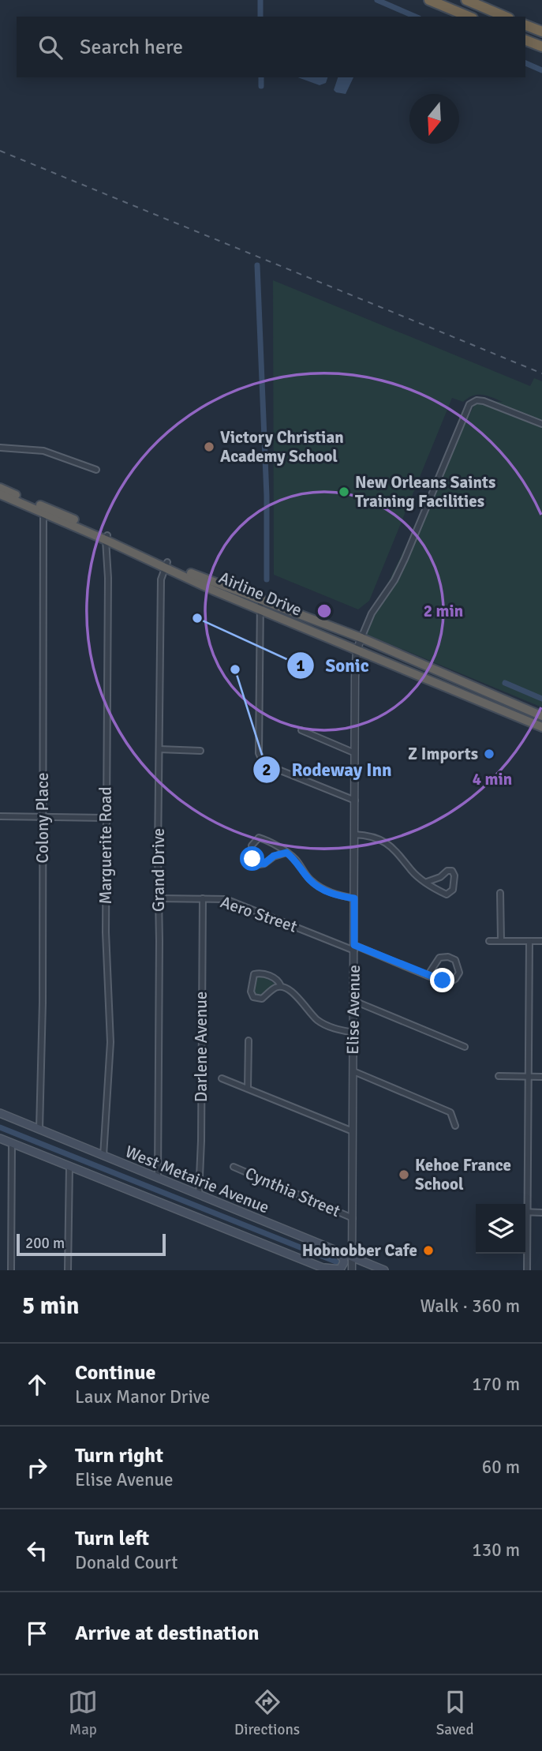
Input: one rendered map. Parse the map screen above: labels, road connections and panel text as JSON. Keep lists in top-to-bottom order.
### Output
{
  "streets": {
    "highway": ["Airline Drive"],
    "main road": ["West Metairie Avenue"],
    "street": [
      "Colony Place",
      "Marguerite Road",
      "Grand Drive",
      "Aero Street",
      "Elise Avenue",
      "Darlene Avenue",
      "Cynthia Street"
    ]
  },
  "crossings": [
    ["Airline Drive", "Colony Place"],
    ["Airline Drive", "Marguerite Road"],
    ["Airline Drive", "Grand Drive"],
    ["Airline Drive", "Elise Avenue"],
    ["Colony Place", "West Metairie Avenue"],
    ["Marguerite Road", "West Metairie Avenue"],
    ["Grand Drive", "Aero Street"],
    ["Grand Drive", "West Metairie Avenue"],
    ["Aero Street", "Elise Avenue"],
    ["Aero Street", "Darlene Avenue"],
    ["Elise Avenue", "West Metairie Avenue"],
    ["Elise Avenue", "Cynthia Street"],
    ["Darlene Avenue", "West Metairie Avenue"]
  ],
  "places": [
    "Victory Christian Academy School",
    "New Orleans Saints Training Facilities",
    "Sonic",
    "Rodeway Inn",
    "Z Imports",
    "Kehoe France School",
    "Hobnobber Cafe"
  ],
  "scale_bar": "200 m",
  "north": "bottom",
  "page": {
    "search": "Search here",
    "scale": "200 m",
    "heading": ["5 min", "Walk · 360 m"],
    "list": [
      ["Continue", "Laux Manor Drive", "170 m"],
      ["Turn right", "Elise Avenue", "60 m"],
      ["Turn left", "Donald Court", "130 m"],
      "Arrive at destination"
    ],
    "nav": ["Map", "Directions", "Saved"]
  },
  "rings": ["2 min", "4 min"]
}
